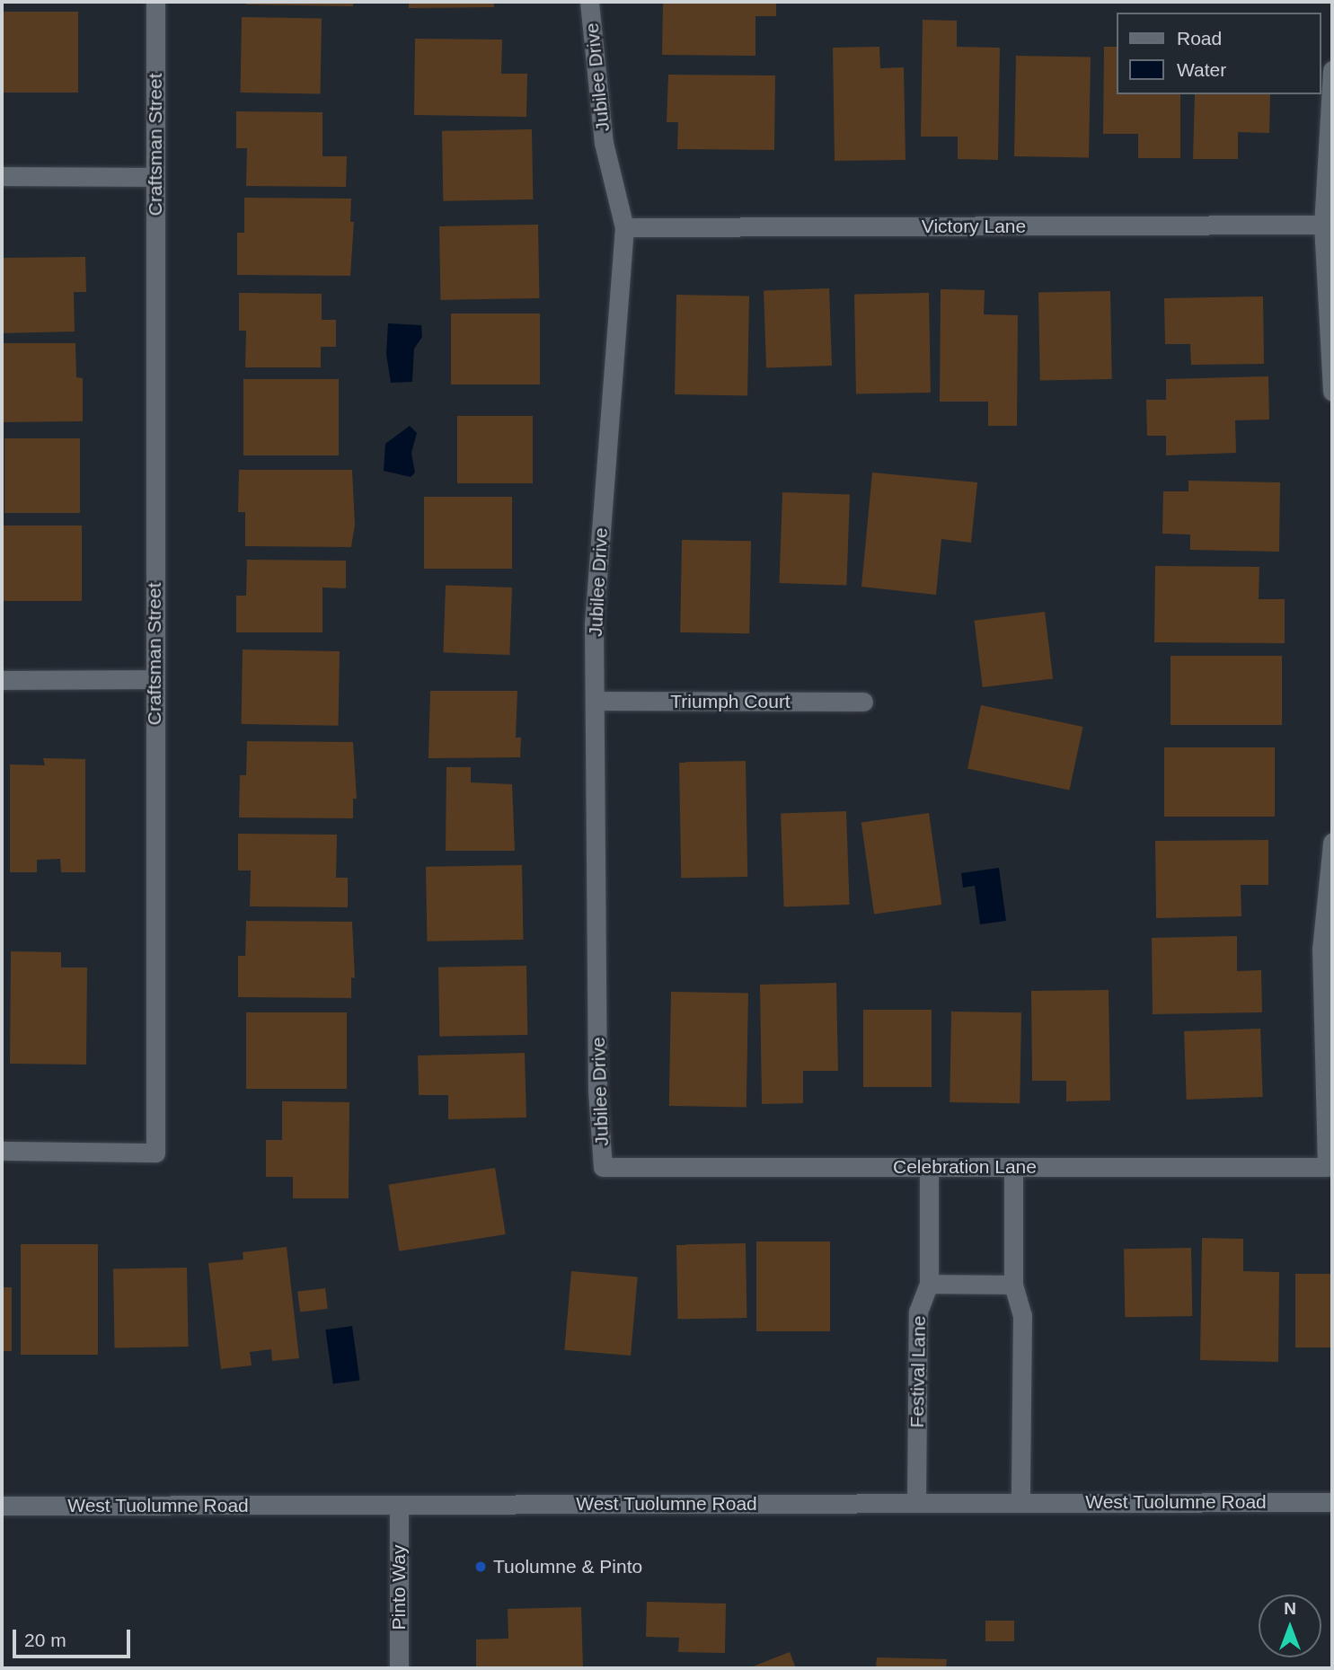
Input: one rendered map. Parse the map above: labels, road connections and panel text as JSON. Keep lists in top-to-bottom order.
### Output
{
  "streets": {
    "street": [
      "Jubilee Drive",
      "Craftsman Street",
      "Victory Lane",
      "Triumph Court",
      "Celebration Lane",
      "Festival Lane",
      "West Tuolumne Road",
      "Pinto Way"
    ]
  },
  "crossings": [
    ["Jubilee Drive", "Victory Lane"],
    ["Jubilee Drive", "Triumph Court"],
    ["Jubilee Drive", "Celebration Lane"],
    ["Celebration Lane", "Festival Lane"],
    ["Festival Lane", "West Tuolumne Road"],
    ["West Tuolumne Road", "Pinto Way"]
  ],
  "places": ["Tuolumne & Pinto"],
  "legend": ["Road", "Water"],
  "scale_bar": "20 m",
  "north": "top"
}
